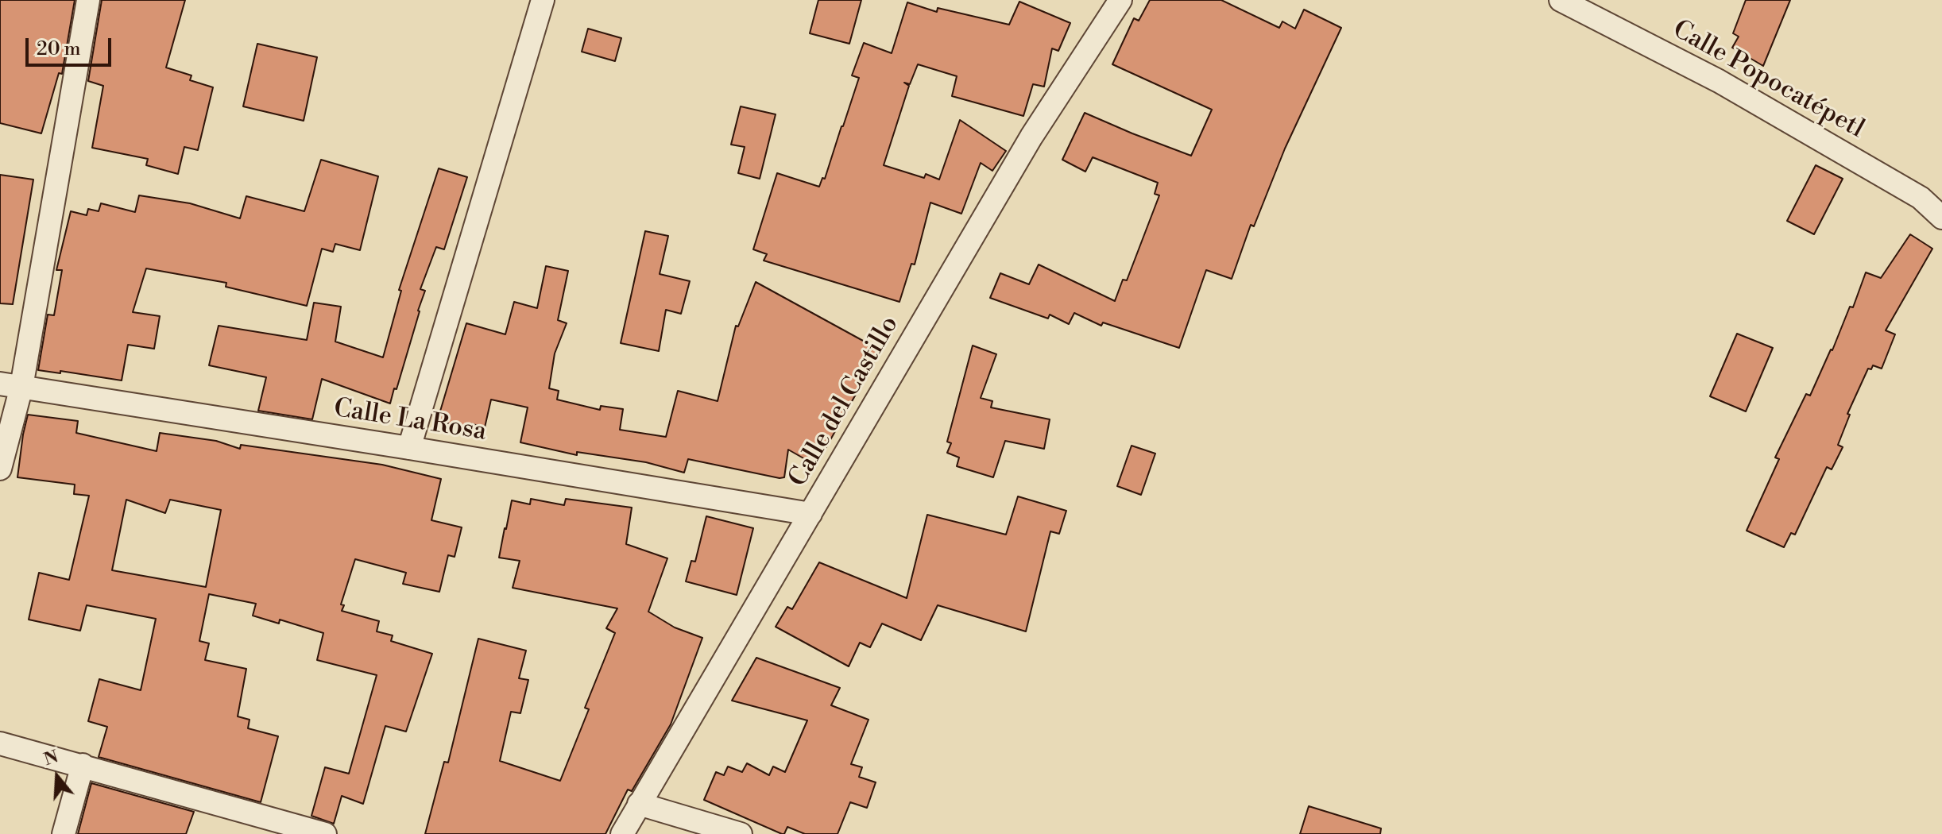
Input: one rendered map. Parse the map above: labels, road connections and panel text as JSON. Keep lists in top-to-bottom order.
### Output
{
  "streets": {
    "street": ["Calle Popocatépetl", "Calle del Castillo", "Calle La Rosa"]
  },
  "crossings": [
    ["Calle del Castillo", "Calle La Rosa"]
  ],
  "scale_bar": "20 m",
  "north": "top"
}
